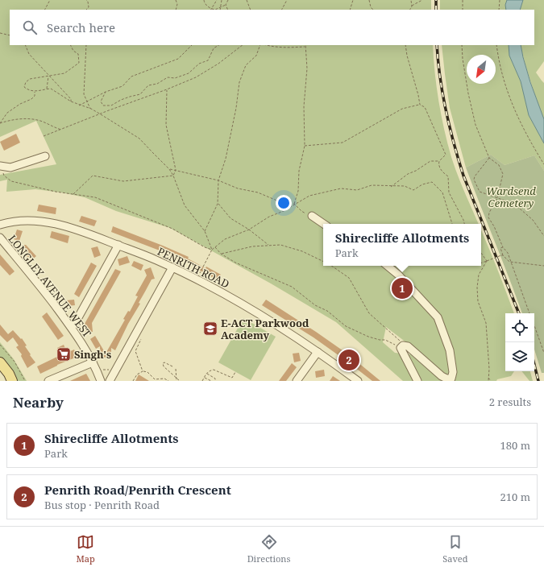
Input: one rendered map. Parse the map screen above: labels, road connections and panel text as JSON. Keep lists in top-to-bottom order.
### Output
{
  "streets": {
    "street": ["PENRITH ROAD", "LONGLEY AVENUE WEST"]
  },
  "parks": ["Wardsend Cemetery"],
  "places": {
    "school or university": ["E-ACT Parkwood Academy"],
    "supermarket": ["Singh's"]
  },
  "north": "bottom left",
  "page": {
    "search": "Search here",
    "popup": ["Shirecliffe Allotments", "Park"],
    "pins": ["1", "2"],
    "heading": ["Nearby", "2 results"],
    "list": [
      {
        "mark": "1",
        "name": "Shirecliffe Allotments",
        "note": "Park",
        "value": "180 m"
      },
      {
        "mark": "2",
        "name": "Penrith Road/Penrith Crescent",
        "note": "Bus stop · Penrith Road",
        "value": "210 m"
      }
    ],
    "nav": ["Map", "Directions", "Saved"]
  }
}
